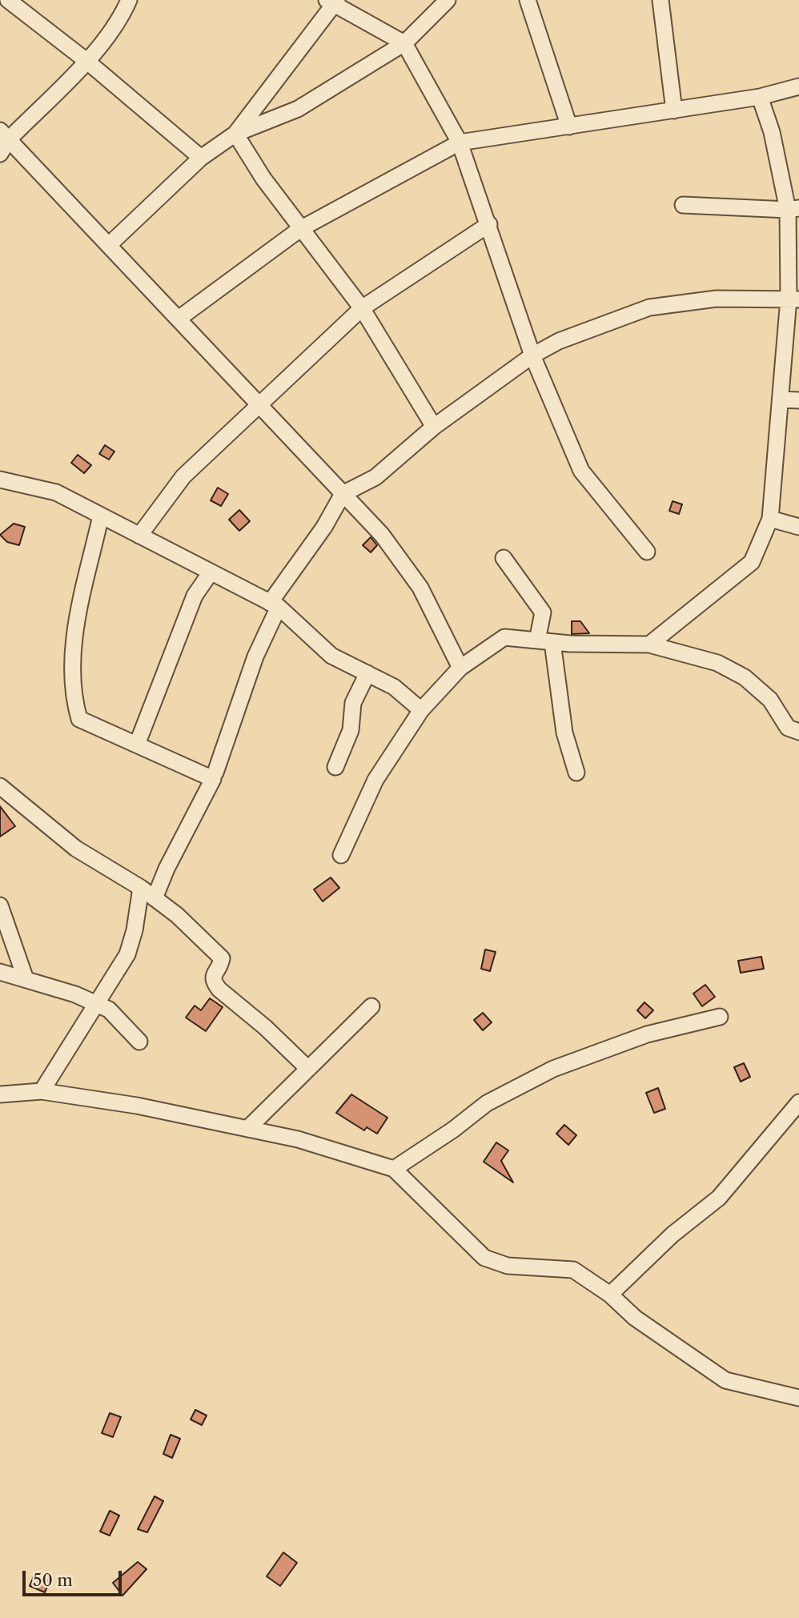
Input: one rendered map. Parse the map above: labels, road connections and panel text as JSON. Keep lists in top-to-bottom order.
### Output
{
  "scale_bar": "50 m"
}
